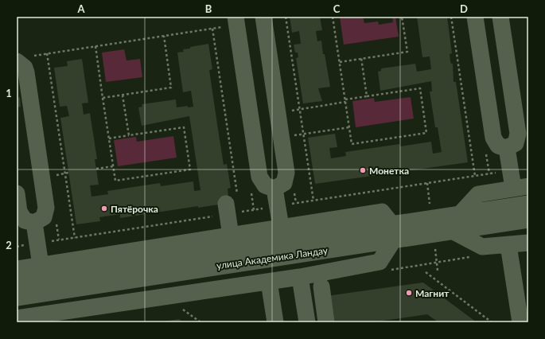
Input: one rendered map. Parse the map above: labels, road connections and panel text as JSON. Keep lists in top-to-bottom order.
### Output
{
  "streets": {
    "street": ["улица Академика Ландау"]
  },
  "places": ["Монетка", "Пятёрочка", "Магнит"],
  "grid": {
    "columns": [
      "A",
      "B",
      "C",
      "D"
    ],
    "rows": ["1", "2"]
  }
}
